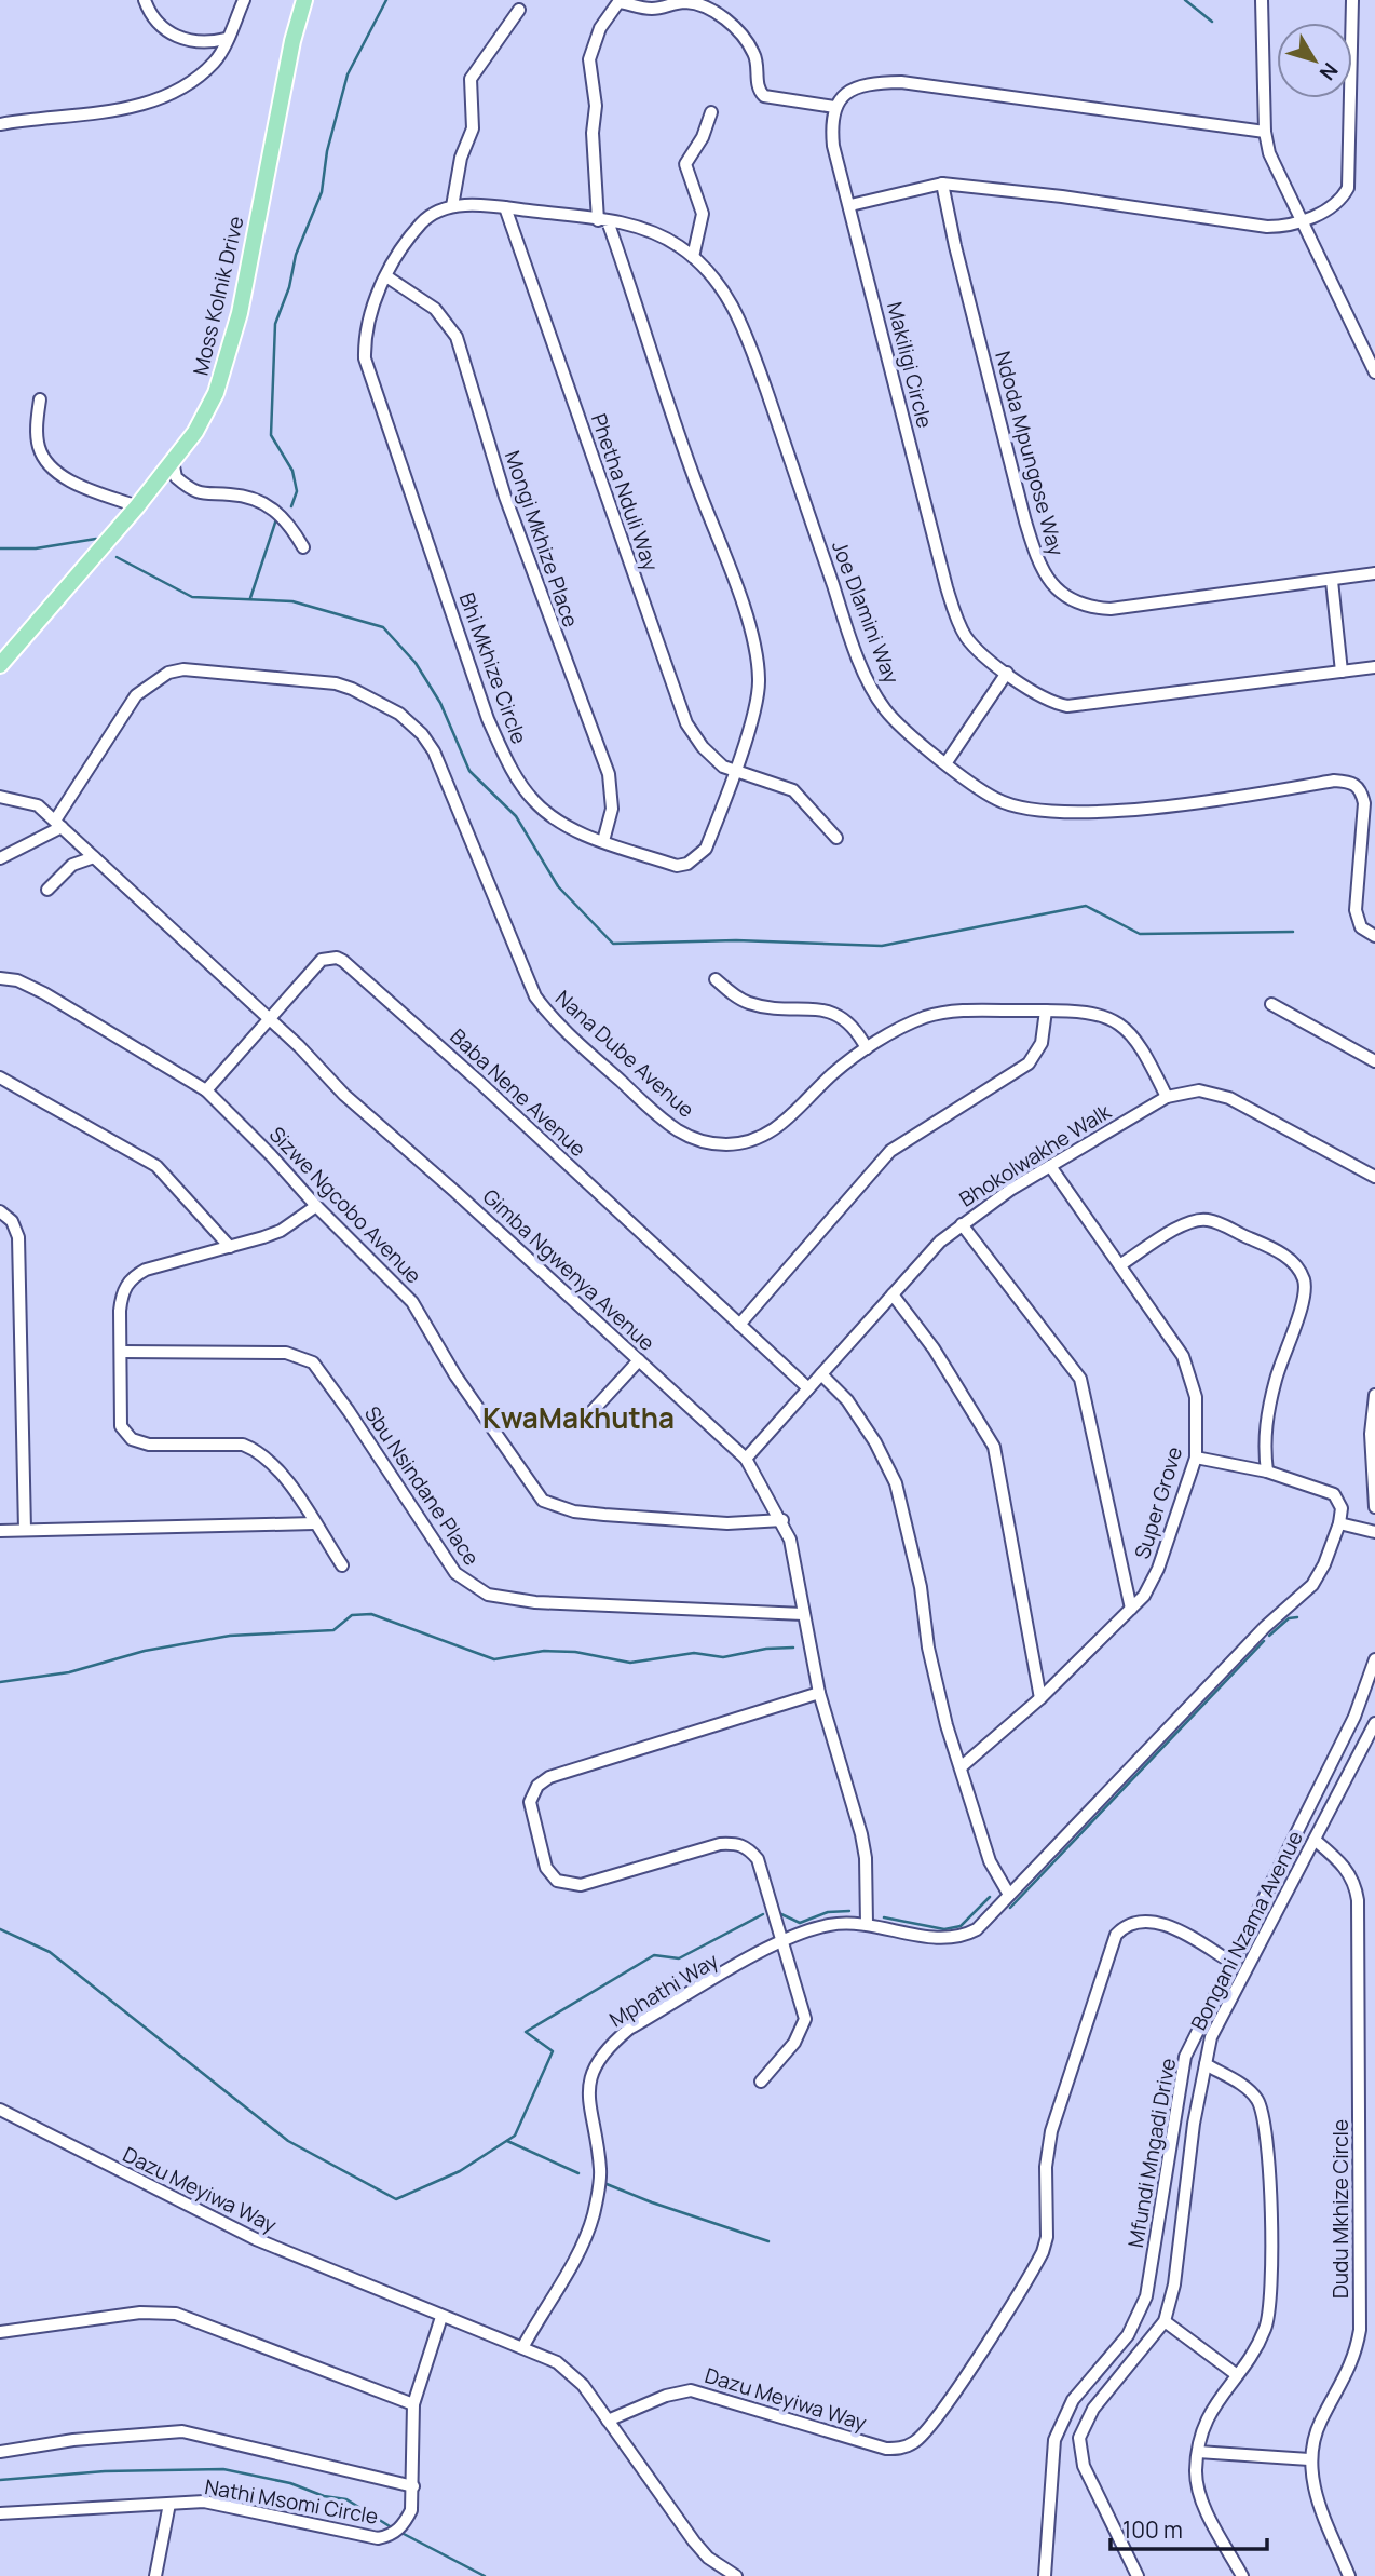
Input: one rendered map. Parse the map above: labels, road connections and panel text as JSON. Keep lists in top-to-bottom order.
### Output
{
  "streets": {
    "main road": ["Moss Kolnik Drive"],
    "street": [
      "Makiligi Circle",
      "Ndoda Mpungose Way",
      "Phetha Nduli Way",
      "Mongi Mkhize Place",
      "Joe Dlamini Way",
      "Bhi Mkhize Circle",
      "Nana Dube Avenue",
      "Baba Nene Avenue",
      "Bhokolwakhe Walk",
      "Sizwe Ngcobo Avenue",
      "Gimba Ngwenya Avenue",
      "Sbu Nsindane Place",
      "Super Grove",
      "Bongani Nzama Avenue",
      "Mphathi Way",
      "Mfundi Mngadi Drive",
      "Dazu Meyiwa Way",
      "Dudu Mkhize Circle",
      "Nathi Msomi Circle"
    ]
  },
  "crossings": [
    ["Makiligi Circle", "Bhi Mkhize Circle"],
    ["Phetha Nduli Way", "Bhi Mkhize Circle"],
    ["Mongi Mkhize Place", "Bhi Mkhize Circle"],
    ["Nana Dube Avenue", "Bhokolwakhe Walk"],
    ["Nana Dube Avenue", "Gimba Ngwenya Avenue"],
    ["Baba Nene Avenue", "Bhokolwakhe Walk"],
    ["Baba Nene Avenue", "Sizwe Ngcobo Avenue"],
    ["Baba Nene Avenue", "Gimba Ngwenya Avenue"],
    ["Bhokolwakhe Walk", "Gimba Ngwenya Avenue"],
    ["Bhokolwakhe Walk", "Super Grove"],
    ["Sizwe Ngcobo Avenue", "Gimba Ngwenya Avenue"],
    ["Gimba Ngwenya Avenue", "Sbu Nsindane Place"],
    ["Gimba Ngwenya Avenue", "Mphathi Way"],
    ["Bongani Nzama Avenue", "Dudu Mkhize Circle"],
    ["Mphathi Way", "Dazu Meyiwa Way"],
    ["Mfundi Mngadi Drive", "Dazu Meyiwa Way"],
    ["Dazu Meyiwa Way", "Nathi Msomi Circle"]
  ],
  "districts": ["KwaMakhutha"],
  "scale_bar": "100 m",
  "north": "bottom right"
}
